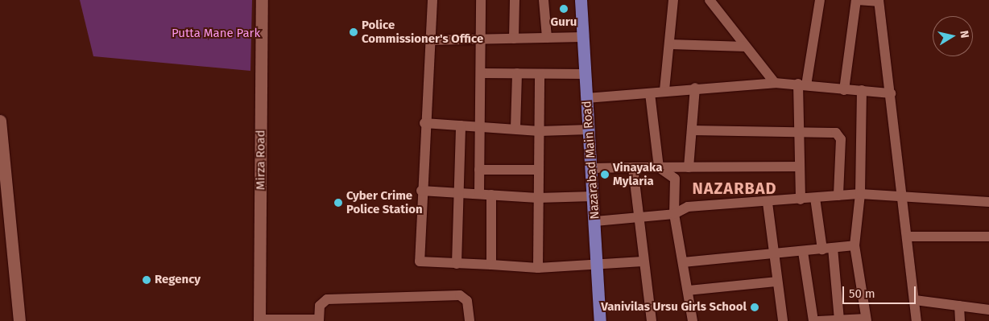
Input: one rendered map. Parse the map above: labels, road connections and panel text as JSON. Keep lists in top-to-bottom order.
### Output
{
  "streets": {
    "main road": ["Nazarabad Main Road"],
    "street": ["Mirza Road"]
  },
  "districts": ["NAZARBAD"],
  "parks": ["Putta Mane Park"],
  "places": [
    "Guru",
    "Police Commissioner's Office",
    "Vinayaka Mylaria",
    "Cyber Crime Police Station",
    "Regency",
    "Vanivilas Ursu Girls School"
  ],
  "scale_bar": "50 m",
  "north": "right"
}
